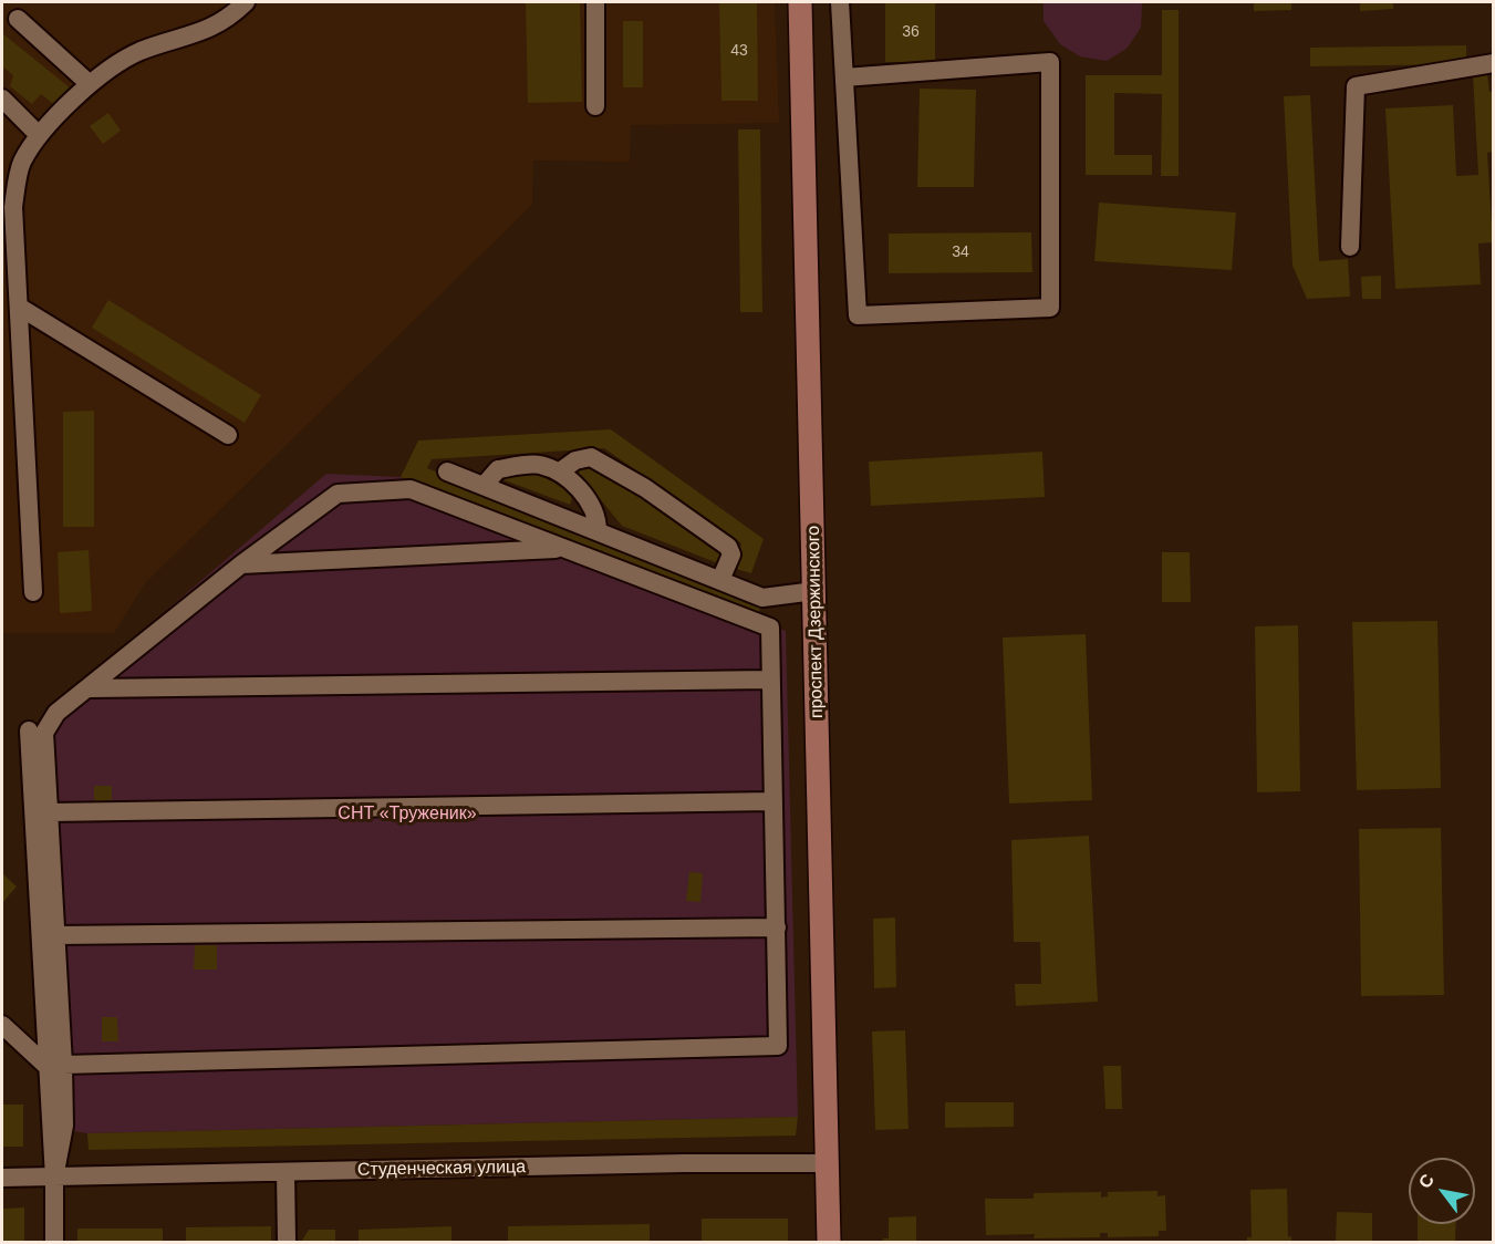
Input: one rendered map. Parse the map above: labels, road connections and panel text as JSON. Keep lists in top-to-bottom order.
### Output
{
  "streets": {
    "main road": ["проспект Дзержинского"],
    "street": ["Студенческая улица"]
  },
  "crossings": [
    ["проспект Дзержинского", "Студенческая улица"]
  ],
  "parks": ["СНТ «Труженик»"],
  "house_numbers": ["36", "43", "34"],
  "north": "top left"
}
